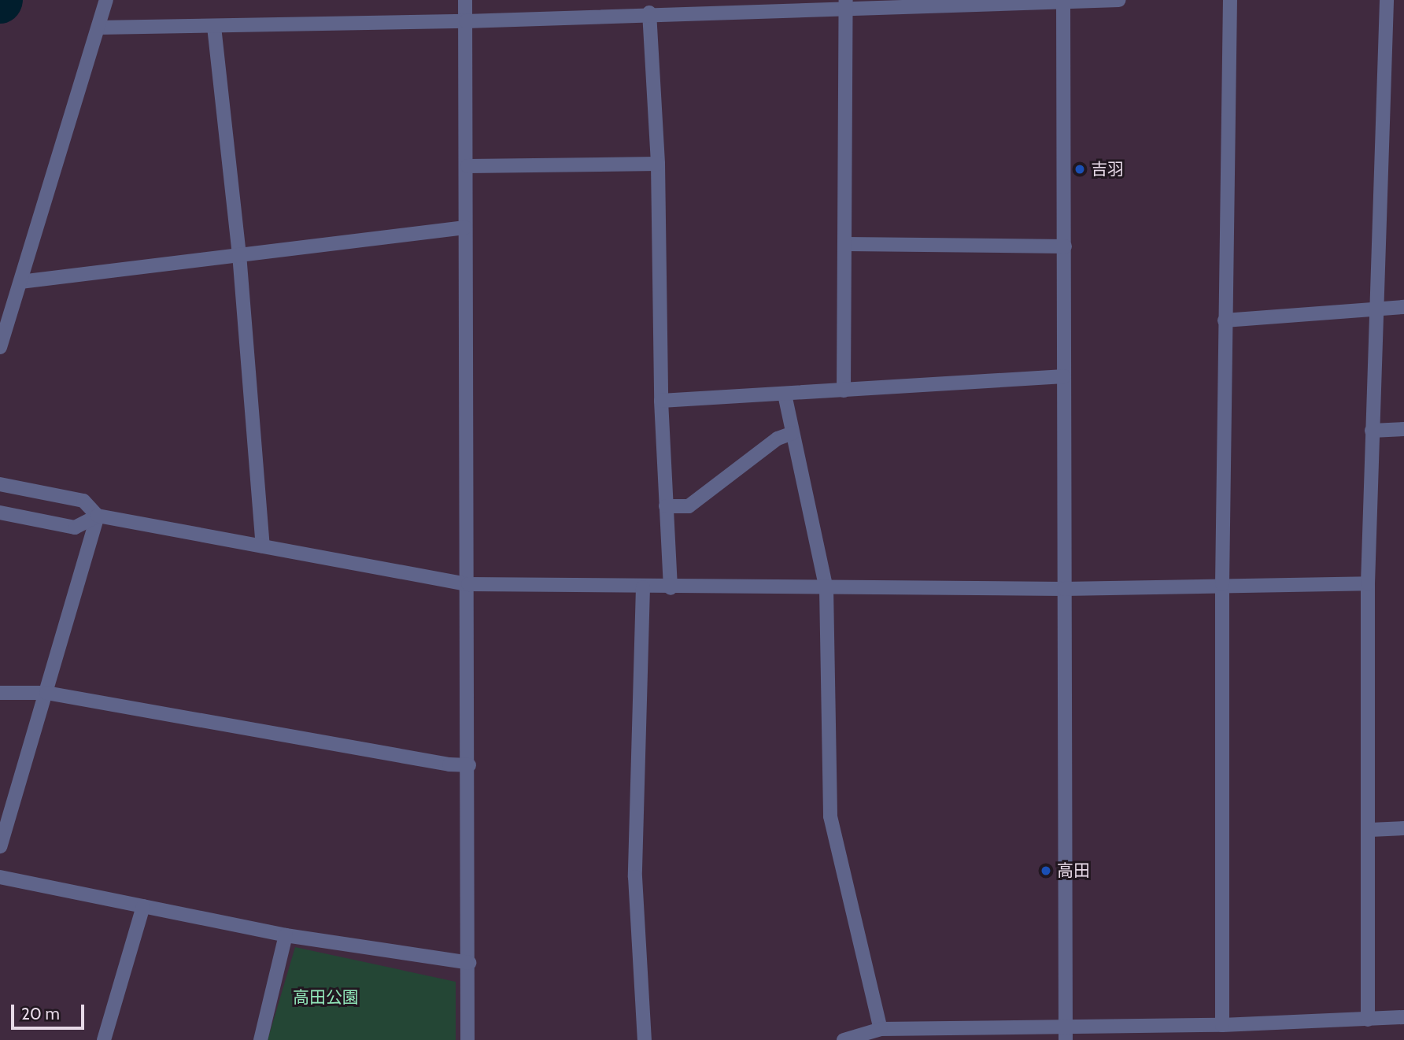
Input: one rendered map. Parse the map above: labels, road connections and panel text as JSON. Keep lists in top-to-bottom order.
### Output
{
  "parks": ["高田公園"],
  "places": ["吉羽", "高田"],
  "scale_bar": "20 m"
}
